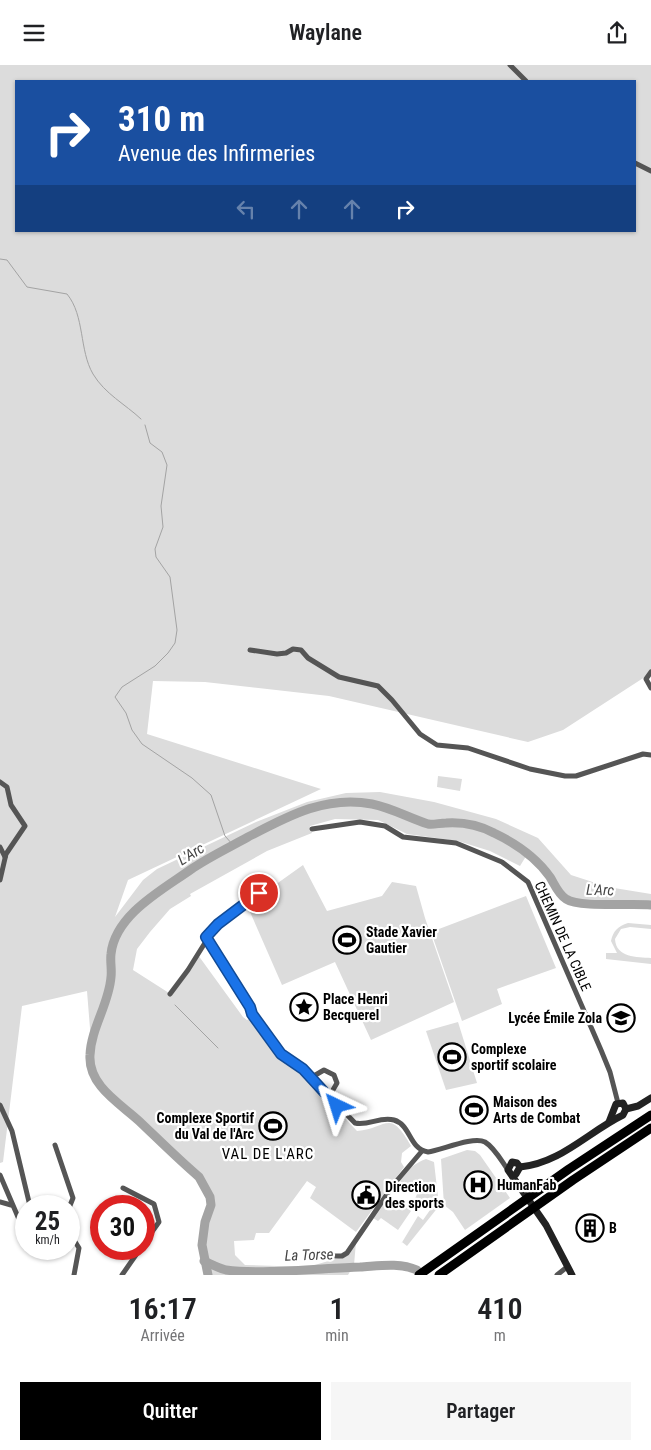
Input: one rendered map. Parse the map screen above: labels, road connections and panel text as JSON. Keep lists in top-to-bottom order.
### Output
{
  "streets": {
    "street": ["CHEMIN DE LA CIBLE"]
  },
  "districts": ["VAL DE L'ARC"],
  "water": ["L'Arc", "La Torse"],
  "places": {
    "sports": [
      "Stade Xavier Gautier",
      "Complexe sportif scolaire",
      "Maison des Arts de Combat",
      "Complexe Sportif du Val de l'Arc"
    ],
    "place": ["Place Henri Becquerel"],
    "school or university": ["Lycée Émile Zola"],
    "hospital": ["HumanFab"],
    "public building": ["Direction des sports"],
    "building": ["B"]
  },
  "page": {
    "header": "Waylane",
    "turn": ["310 m", "Avenue des Infirmeries"],
    "speed": "25 km/h",
    "limit": "30",
    "eta": [
      "16:17",
      "Arrivée",
      "1",
      "min",
      "410",
      "m"
    ],
    "buttons": ["Quitter", "Partager"]
  }
}
